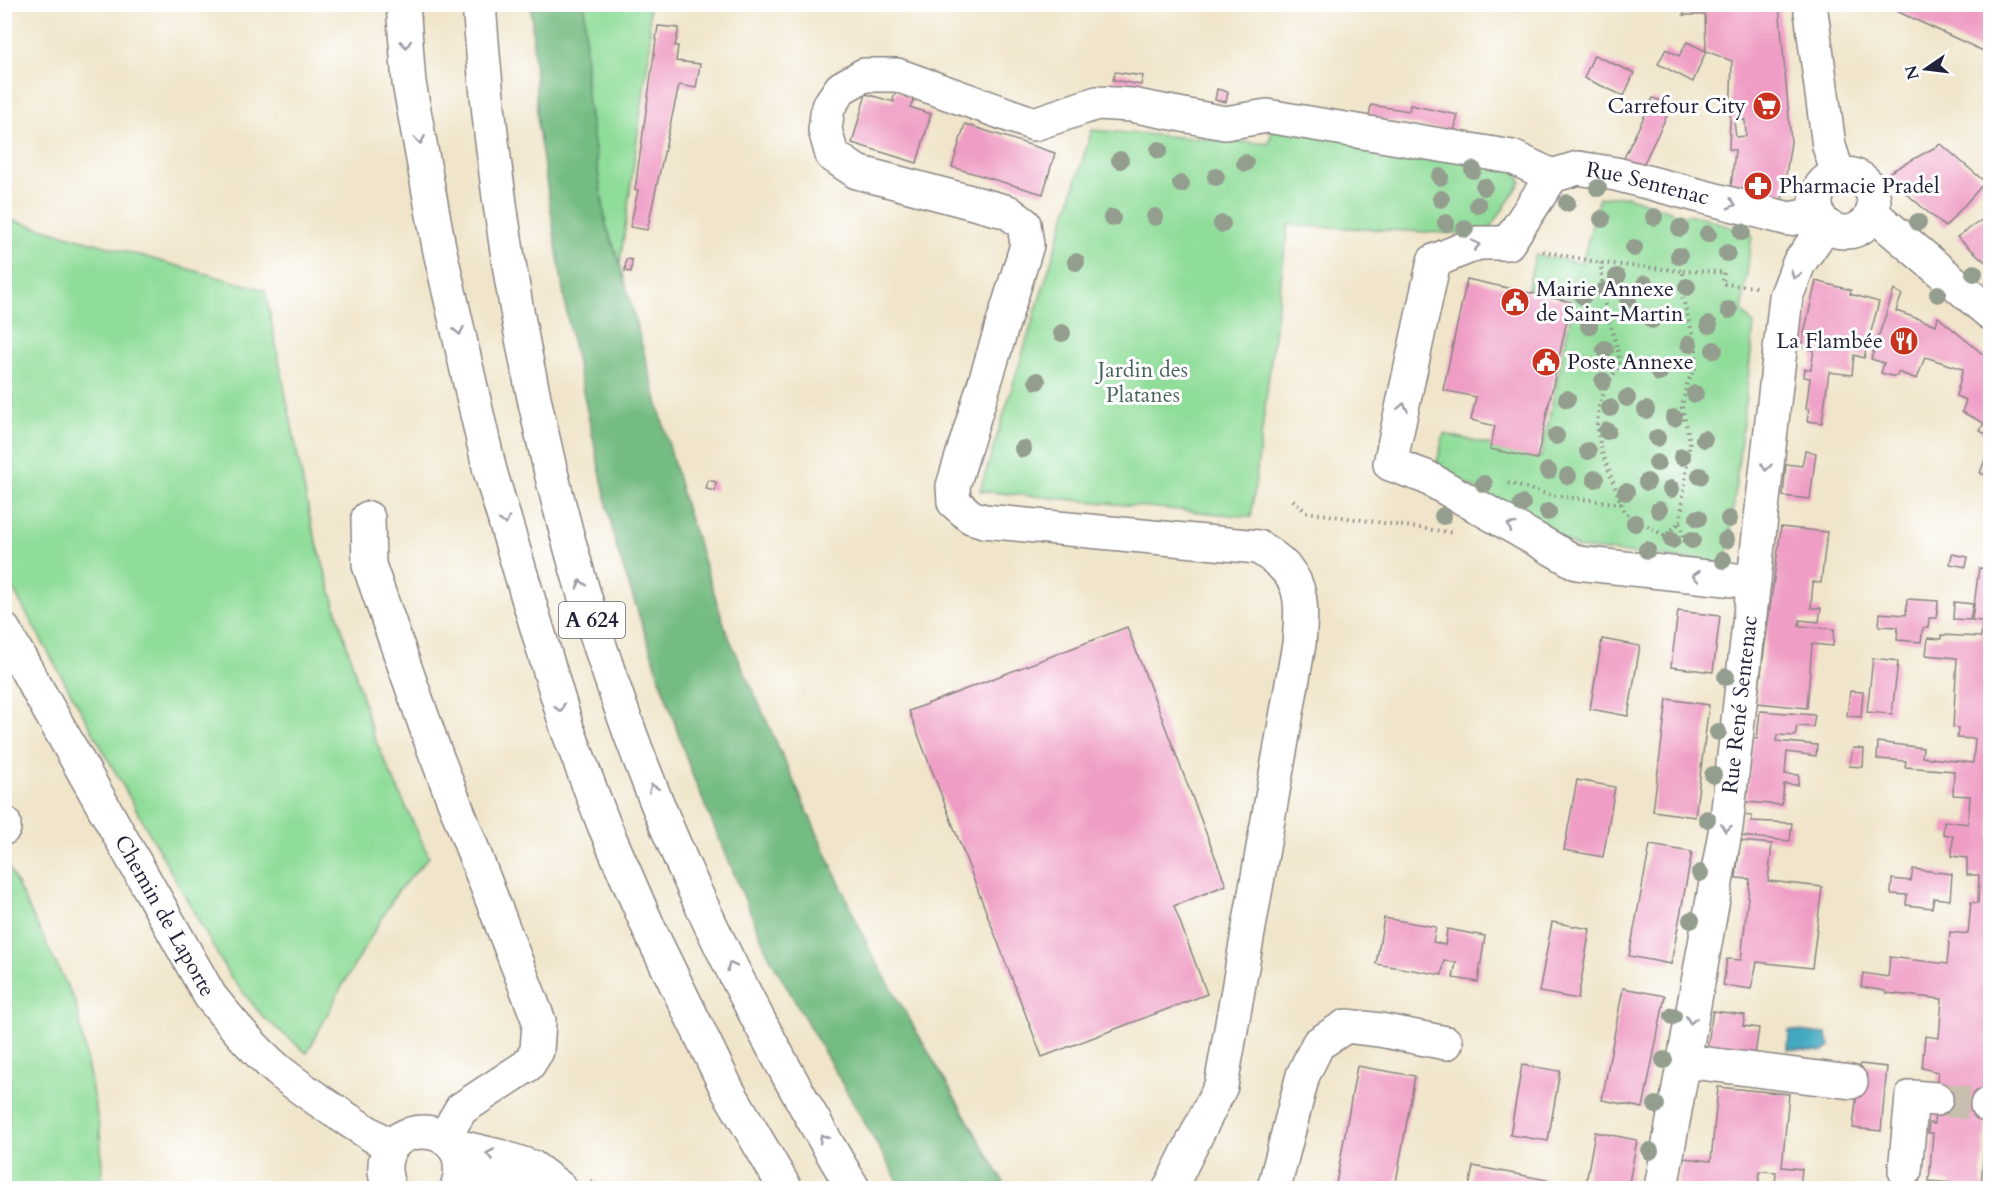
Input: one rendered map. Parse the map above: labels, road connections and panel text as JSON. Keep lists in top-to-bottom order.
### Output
{
  "streets": {
    "main road": [
      "Rue Sentenac",
      "A 624",
      "Rue René Sentenac",
      "Chemin de Laporte"
    ]
  },
  "crossings": [
    ["Rue Sentenac", "Rue René Sentenac"]
  ],
  "one_way": ["Rue Sentenac", "Rue René Sentenac"],
  "parks": ["Jardin des Platanes"],
  "places": {
    "supermarket": ["Carrefour City"],
    "pharmacy": ["Pharmacie Pradel"],
    "public building": ["Mairie Annexe de Saint-Martin", "Poste Annexe"],
    "restaurant": ["La Flambée"]
  },
  "north": "left"
}
